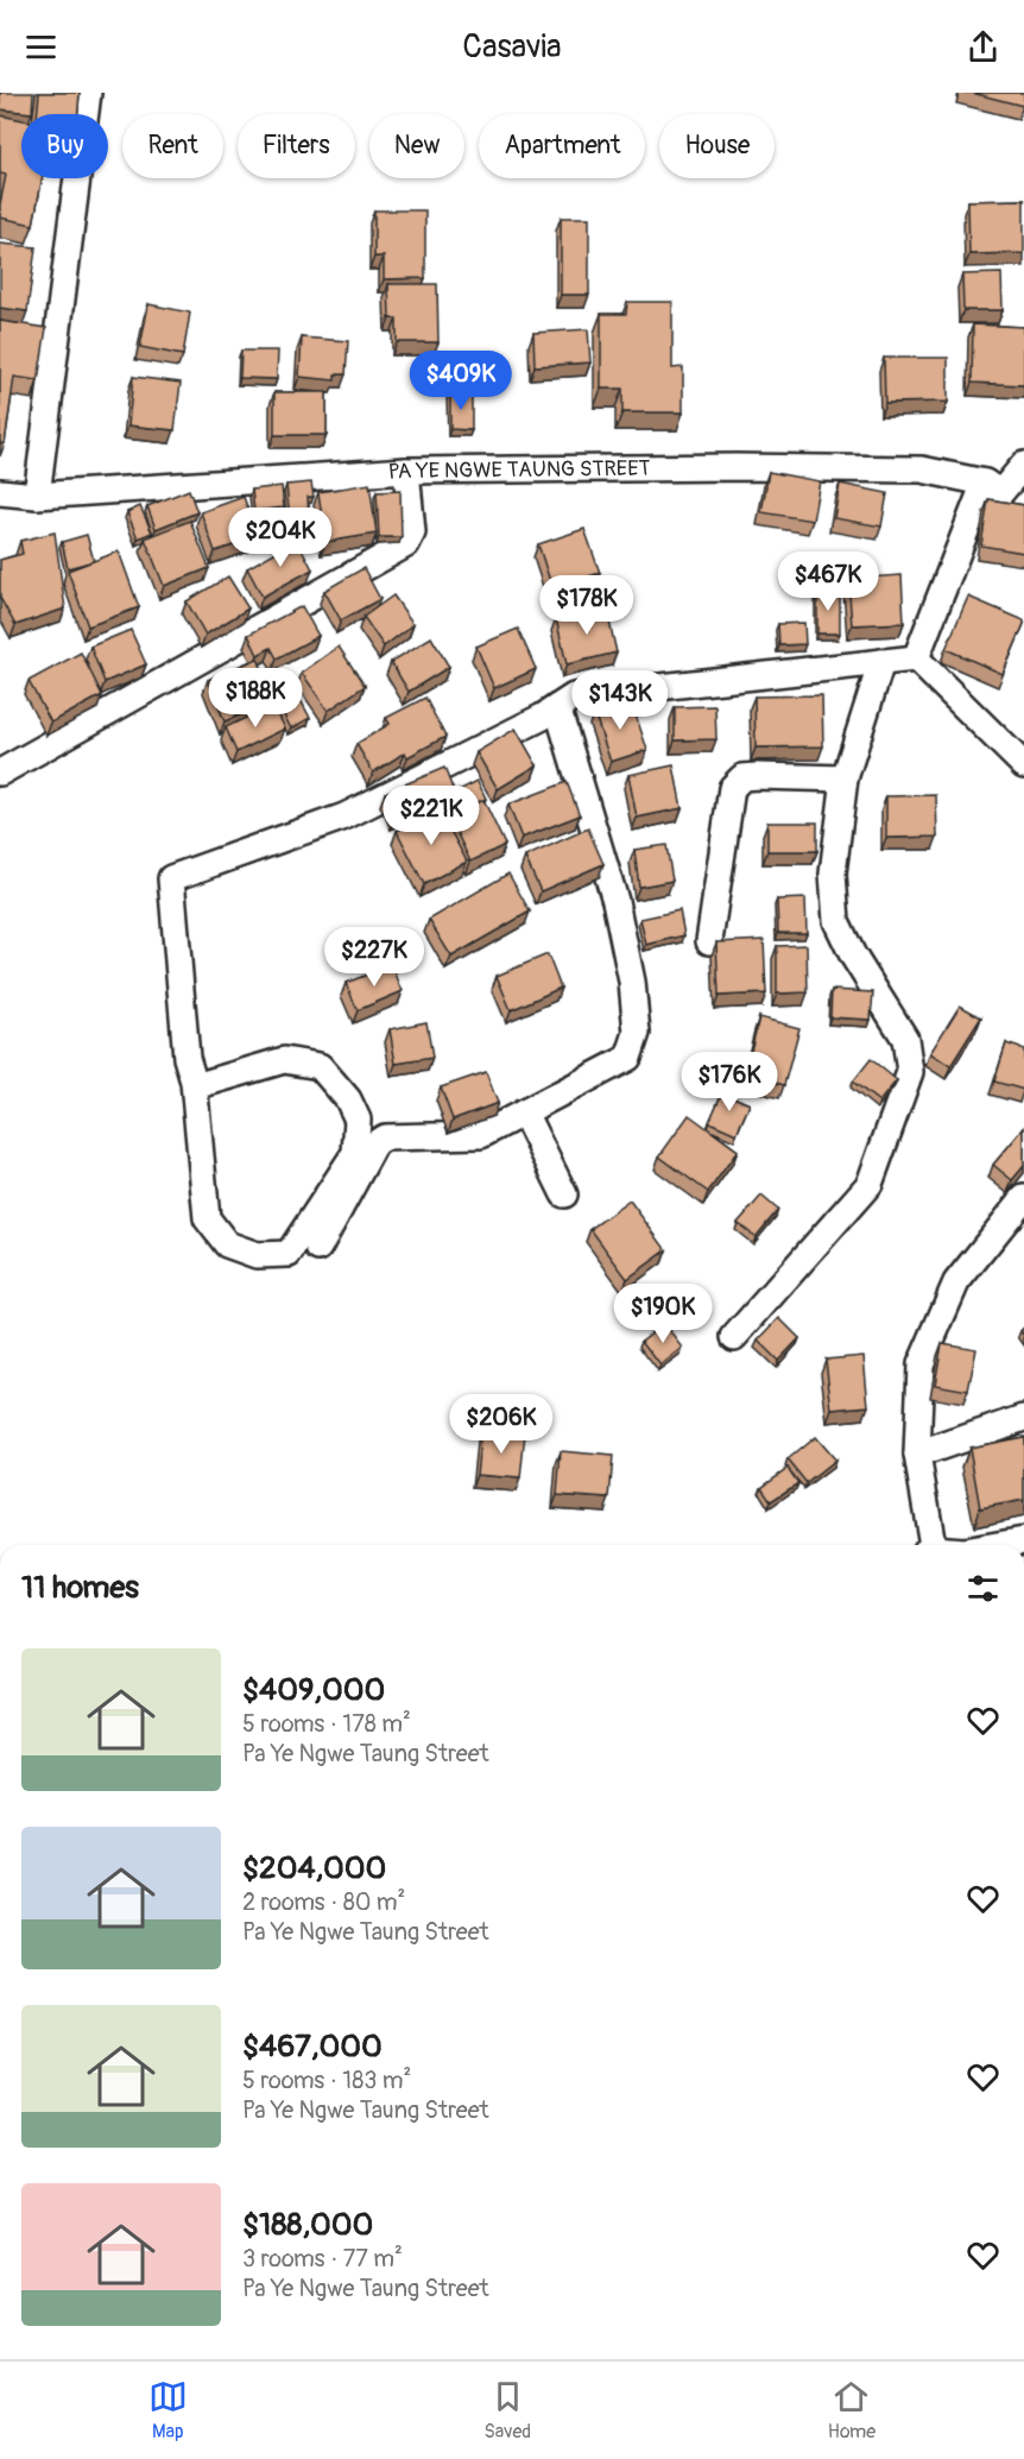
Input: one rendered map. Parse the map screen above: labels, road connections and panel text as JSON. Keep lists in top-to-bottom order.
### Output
{
  "streets": {
    "street": ["PA YE NGWE TAUNG STREET"]
  },
  "page": {
    "header": "Casavia",
    "chip": [
      "Buy",
      "Rent",
      "Filters",
      "New",
      "Apartment",
      "House"
    ],
    "price": [
      "$409K",
      "$204K",
      "$467K",
      "$178K",
      "$188K",
      "$143K",
      "$221K",
      "$227K",
      "$176K",
      "$190K",
      "$206K"
    ],
    "heading": "11 homes",
    "list": [
      {
        "name": "$409,000",
        "note": "5 rooms · 178 m² · Pa Ye Ngwe Taung Street"
      },
      {
        "name": "$204,000",
        "note": "2 rooms · 80 m² · Pa Ye Ngwe Taung Street"
      },
      {
        "name": "$467,000",
        "note": "5 rooms · 183 m² · Pa Ye Ngwe Taung Street"
      },
      {
        "name": "$188,000",
        "note": "3 rooms · 77 m² · Pa Ye Ngwe Taung Street"
      }
    ],
    "tabs": ["Map", "Saved", "Home"]
  }
}
